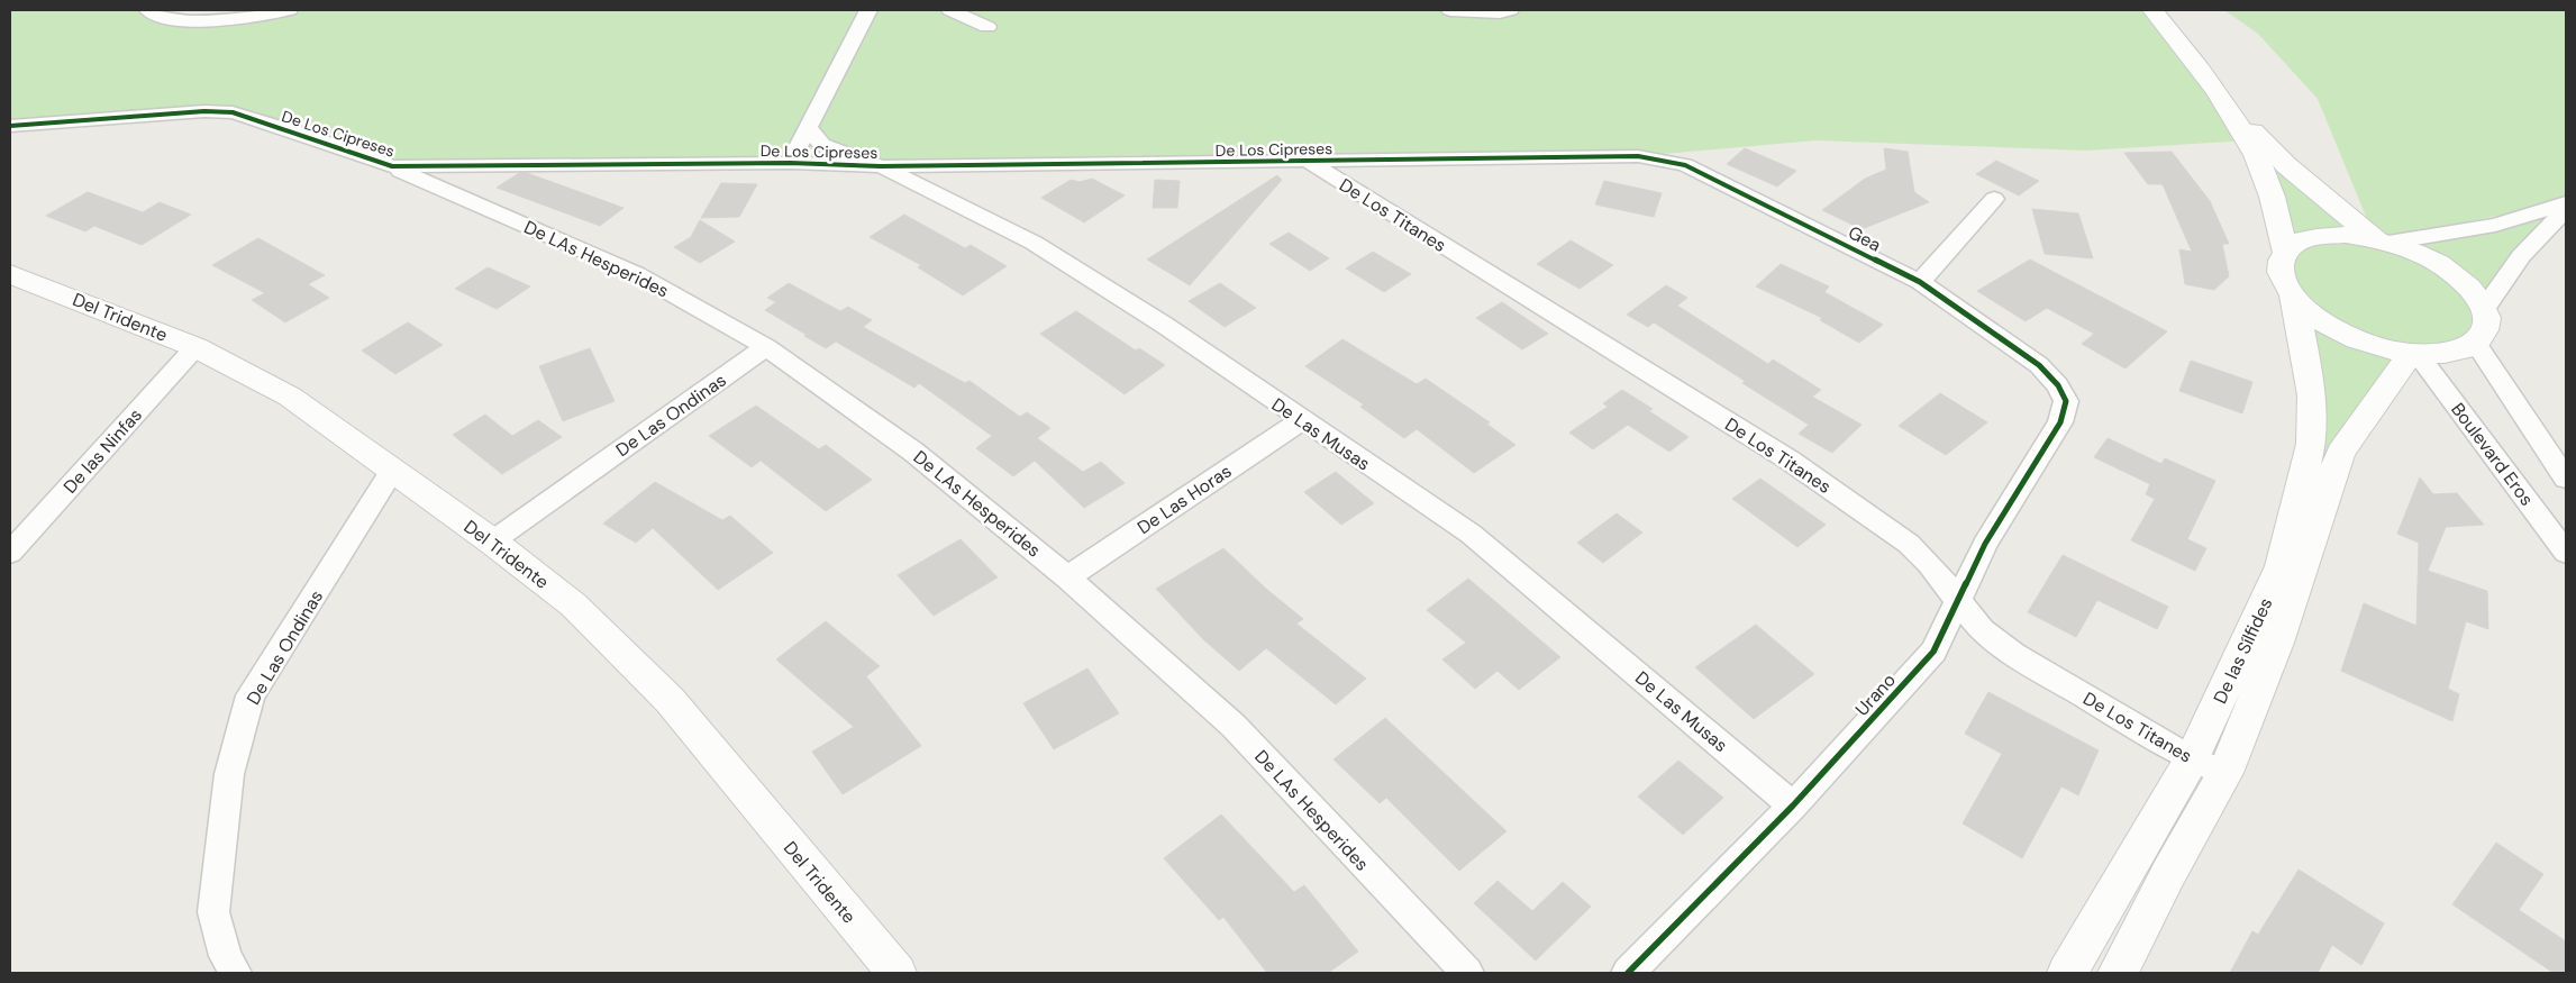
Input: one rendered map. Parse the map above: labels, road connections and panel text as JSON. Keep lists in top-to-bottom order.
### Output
{
  "streets": {
    "main road": ["Del Tridente", "De las Sílfides"],
    "street": [
      "De Los Cipreses",
      "De Los Titanes",
      "Gea",
      "De LAs Hesperides",
      "De Las Ondinas",
      "De Las Musas",
      "De las Ninfas",
      "Boulevard Eros",
      "De Las Horas",
      "Urano"
    ]
  },
  "crossings": [
    ["De Los Cipreses", "De Los Titanes"],
    ["De Los Cipreses", "Gea"],
    ["De Los Cipreses", "De LAs Hesperides"],
    ["De Los Cipreses", "De Las Musas"],
    ["De Los Titanes", "De las Sílfides"],
    ["De Los Titanes", "Urano"],
    ["Gea", "Urano"],
    ["De LAs Hesperides", "De Las Ondinas"],
    ["De LAs Hesperides", "De Las Horas"],
    ["Del Tridente", "De Las Ondinas"],
    ["Del Tridente", "De las Ninfas"],
    ["De Las Musas", "De Las Horas"],
    ["De Las Musas", "Urano"],
    ["Boulevard Eros", "De las Sílfides"]
  ]
}
